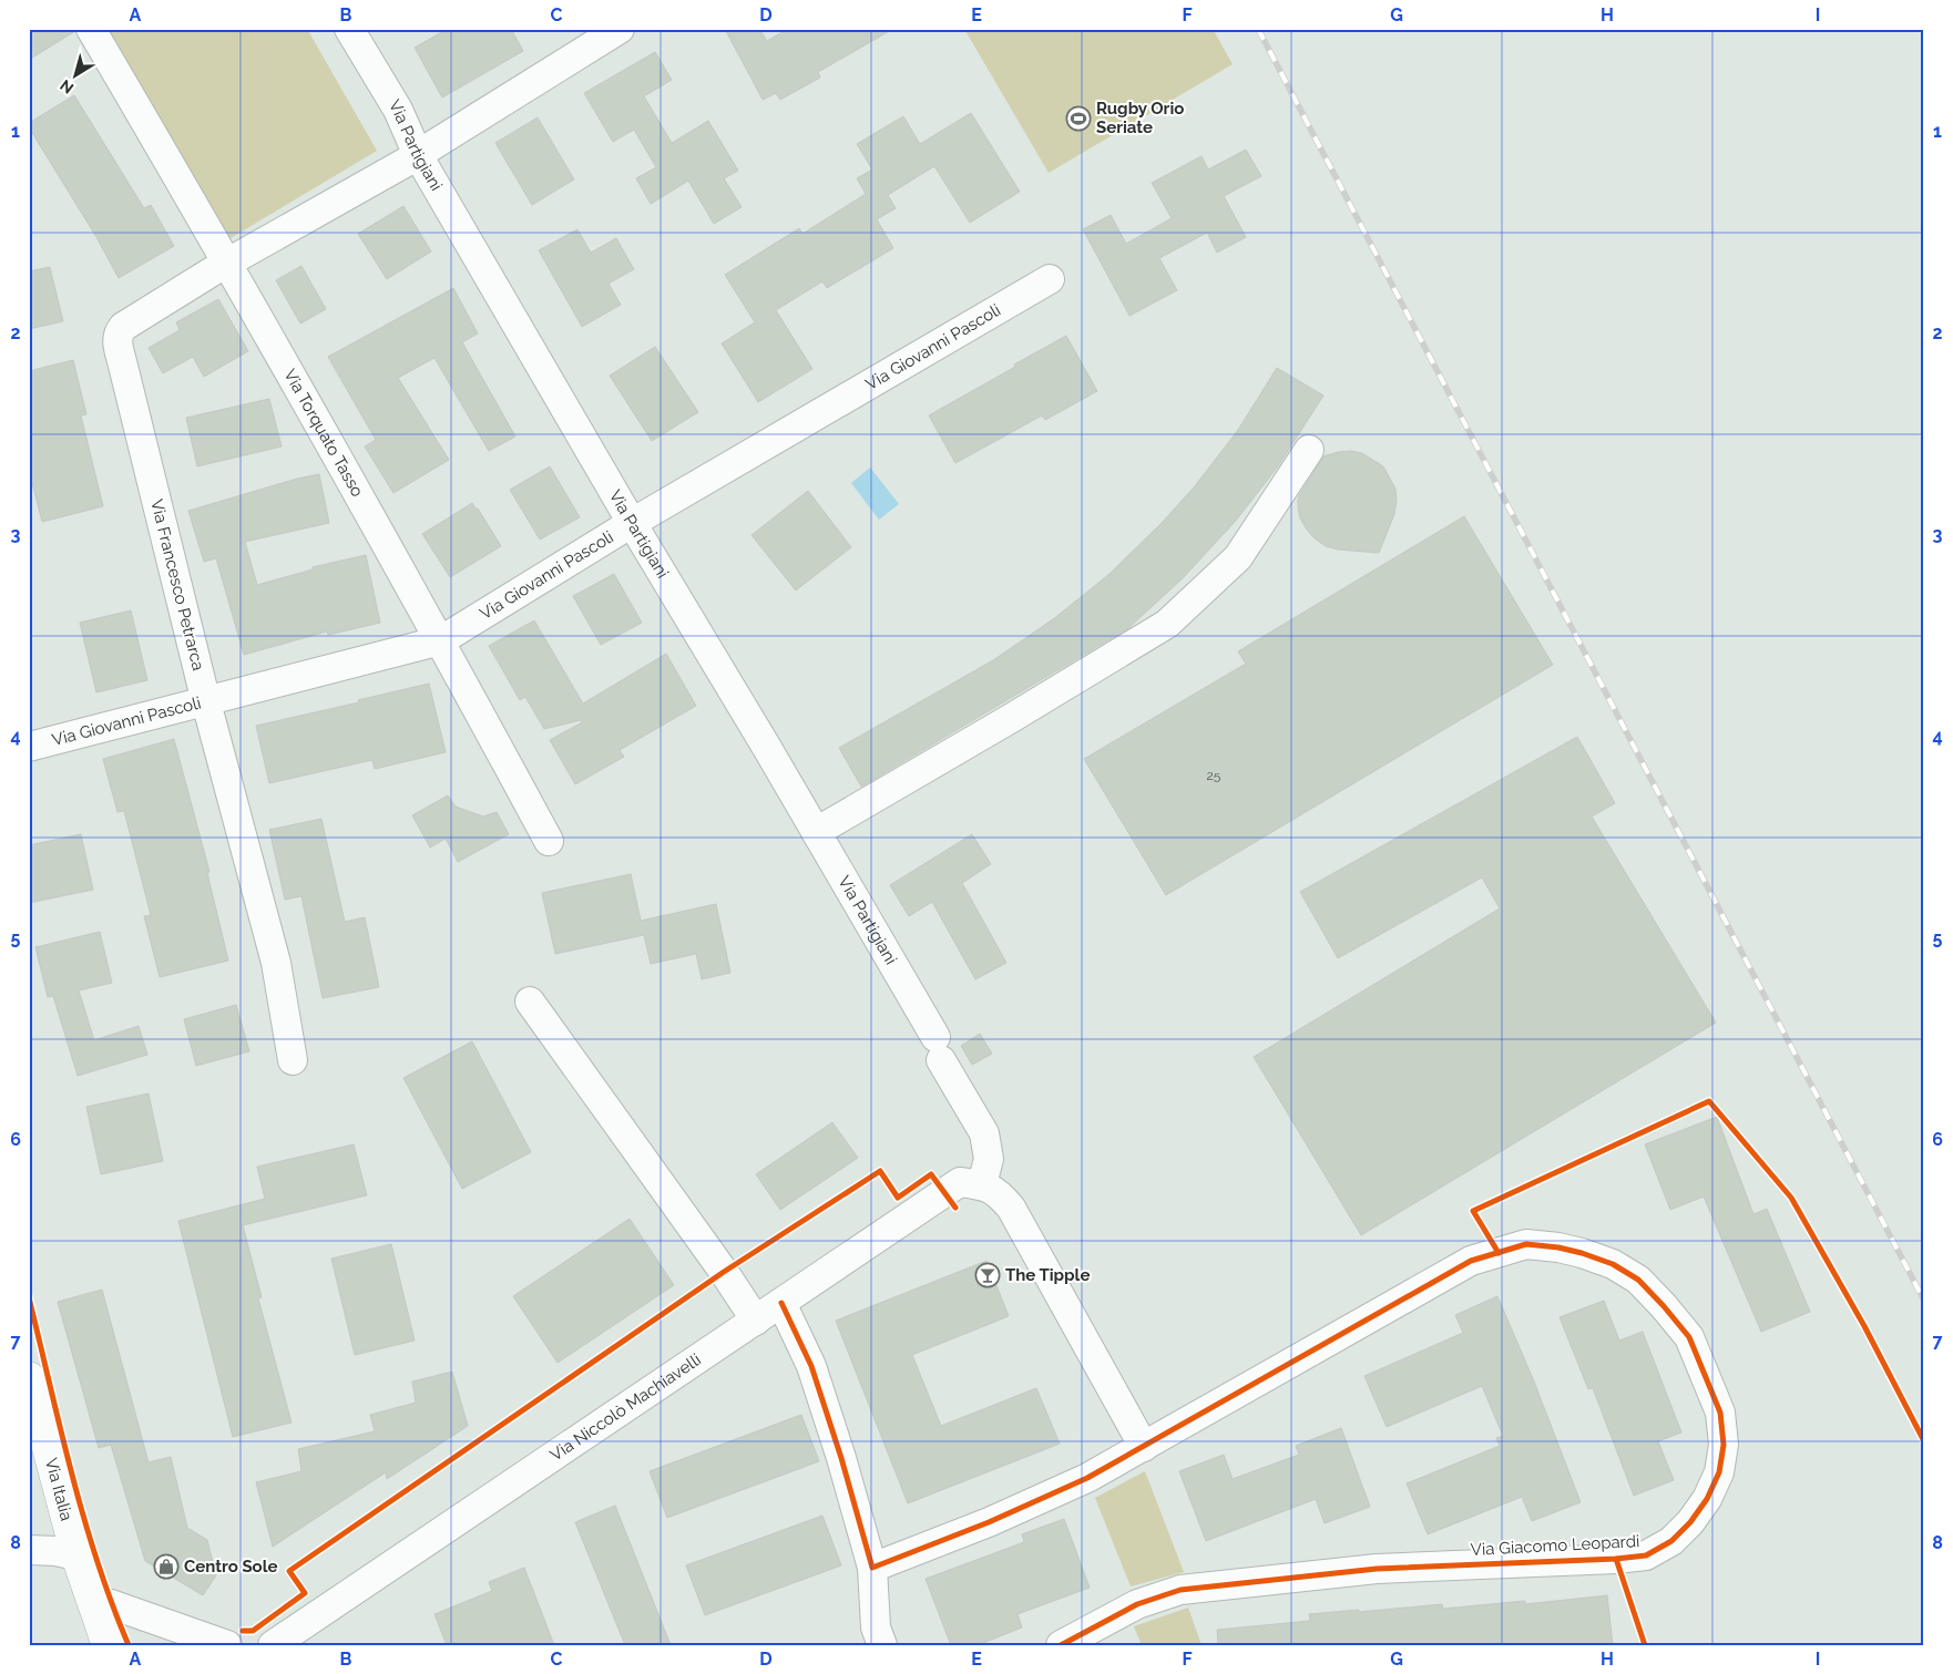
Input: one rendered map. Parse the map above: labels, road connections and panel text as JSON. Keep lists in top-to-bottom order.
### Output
{
  "streets": {
    "main road": ["Via Italia"],
    "street": [
      "Via Partigiani",
      "Via Giovanni Pascoli",
      "Via Torquato Tasso",
      "Via Francesco Petrarca",
      "Via Niccolò Machiavelli",
      "Via Giacomo Leopardi"
    ]
  },
  "crossings": [
    ["Via Partigiani", "Via Giovanni Pascoli"],
    ["Via Partigiani", "Via Niccolò Machiavelli"],
    ["Via Giovanni Pascoli", "Via Torquato Tasso"],
    ["Via Giovanni Pascoli", "Via Francesco Petrarca"],
    ["Via Torquato Tasso", "Via Francesco Petrarca"]
  ],
  "places": {
    "sports": ["Rugby Orio Seriate"],
    "bar": ["The Tipple"],
    "shop": ["Centro Sole"]
  },
  "house_numbers": ["25"],
  "north": "bottom left",
  "grid": {
    "columns": [
      "A",
      "B",
      "C",
      "D",
      "E",
      "F",
      "G",
      "H",
      "I"
    ],
    "rows": [
      "1",
      "2",
      "3",
      "4",
      "5",
      "6",
      "7",
      "8"
    ]
  }
}
